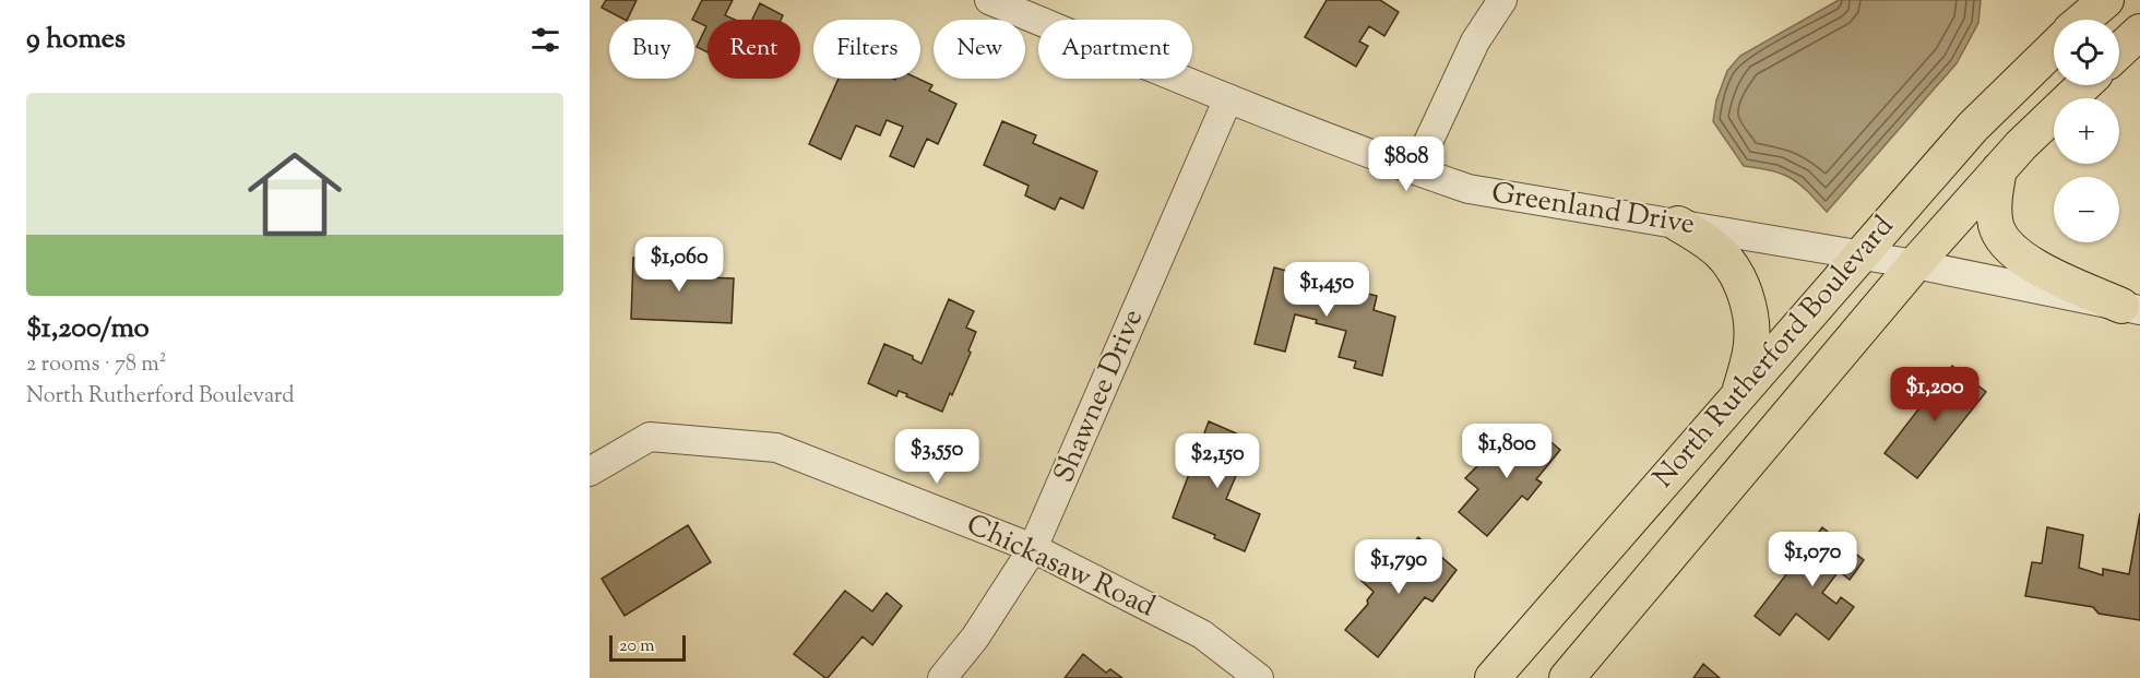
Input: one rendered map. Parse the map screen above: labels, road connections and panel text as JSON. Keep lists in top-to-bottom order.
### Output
{
  "streets": {
    "main road": ["North Rutherford Boulevard"],
    "street": ["Greenland Drive", "Shawnee Drive", "Chickasaw Road"]
  },
  "crossings": [
    ["Greenland Drive", "North Rutherford Boulevard"],
    ["Greenland Drive", "Shawnee Drive"],
    ["Shawnee Drive", "Chickasaw Road"]
  ],
  "scale_bar": "20 m",
  "page": {
    "heading": "9 homes",
    "map_buttons": ["+", "−"],
    "chip": [
      "Buy",
      "Rent",
      "Filters",
      "New",
      "Apartment"
    ],
    "list": [
      {
        "name": "$1,200/mo",
        "note": "2 rooms · 78 m² · North Rutherford Boulevard"
      }
    ],
    "price": [
      "$808",
      "$1,060",
      "$1,450",
      "$1,200",
      "$1,800",
      "$3,550",
      "$2,150",
      "$1,070",
      "$1,790"
    ],
    "scale": "20 m"
  }
}
